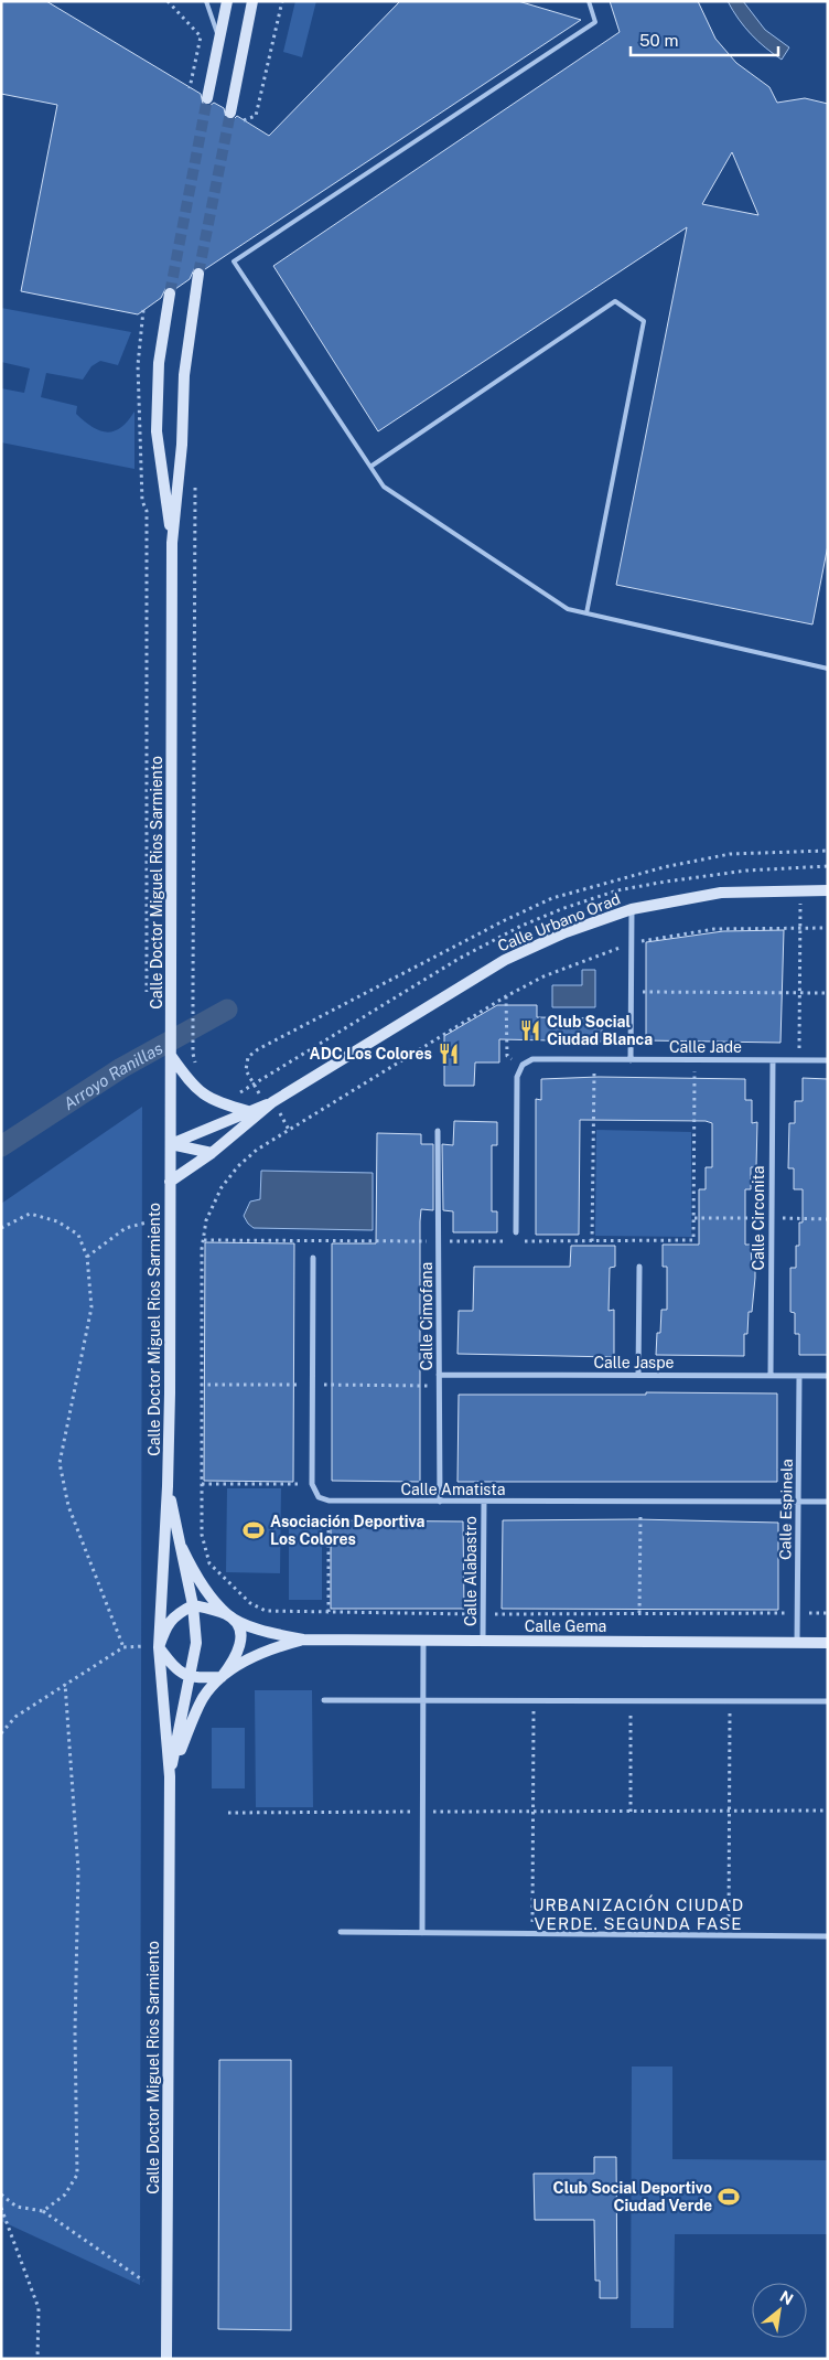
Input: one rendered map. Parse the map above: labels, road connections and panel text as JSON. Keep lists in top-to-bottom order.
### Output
{
  "streets": {
    "main road": ["Calle Doctor Miguel Rios Sarmiento", "Calle Urbano Orad", "Calle Gema"],
    "street": [
      "Calle Jade",
      "Calle Circonita",
      "Calle Cimofana",
      "Calle Jaspe",
      "Calle Amatista",
      "Calle Espinela",
      "Calle Alabastro"
    ]
  },
  "crossings": [
    ["Calle Doctor Miguel Rios Sarmiento", "Calle Urbano Orad"],
    ["Calle Doctor Miguel Rios Sarmiento", "Calle Gema"],
    ["Calle Jade", "Calle Circonita"],
    ["Calle Circonita", "Calle Jaspe"],
    ["Calle Cimofana", "Calle Jaspe"],
    ["Calle Cimofana", "Calle Amatista"],
    ["Calle Jaspe", "Calle Espinela"],
    ["Calle Amatista", "Calle Espinela"],
    ["Calle Amatista", "Calle Alabastro"],
    ["Calle Espinela", "Calle Gema"],
    ["Calle Alabastro", "Calle Gema"]
  ],
  "districts": ["URBANIZACIÓN CIUDAD VERDE. SEGUNDA FASE"],
  "water": ["Arroyo Ranillas"],
  "places": {
    "restaurant": ["Club Social Ciudad Blanca", "ADC Los Colores"],
    "sports": ["Asociación Deportiva Los Colores", "Club Social Deportivo Ciudad Verde"]
  },
  "scale_bar": "50 m",
  "north": "top right"
}
